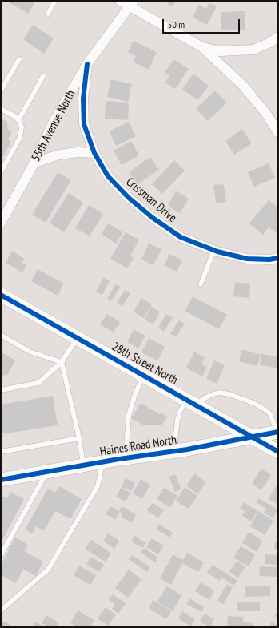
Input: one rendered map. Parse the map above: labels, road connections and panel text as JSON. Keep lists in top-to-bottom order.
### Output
{
  "streets": {
    "street": [
      "55th Avenue North",
      "Crissman Drive",
      "28th Street North",
      "Haines Road North"
    ]
  },
  "crossings": [
    ["55th Avenue North", "Crissman Drive"],
    ["28th Street North", "Haines Road North"]
  ],
  "scale_bar": "50 m"
}
